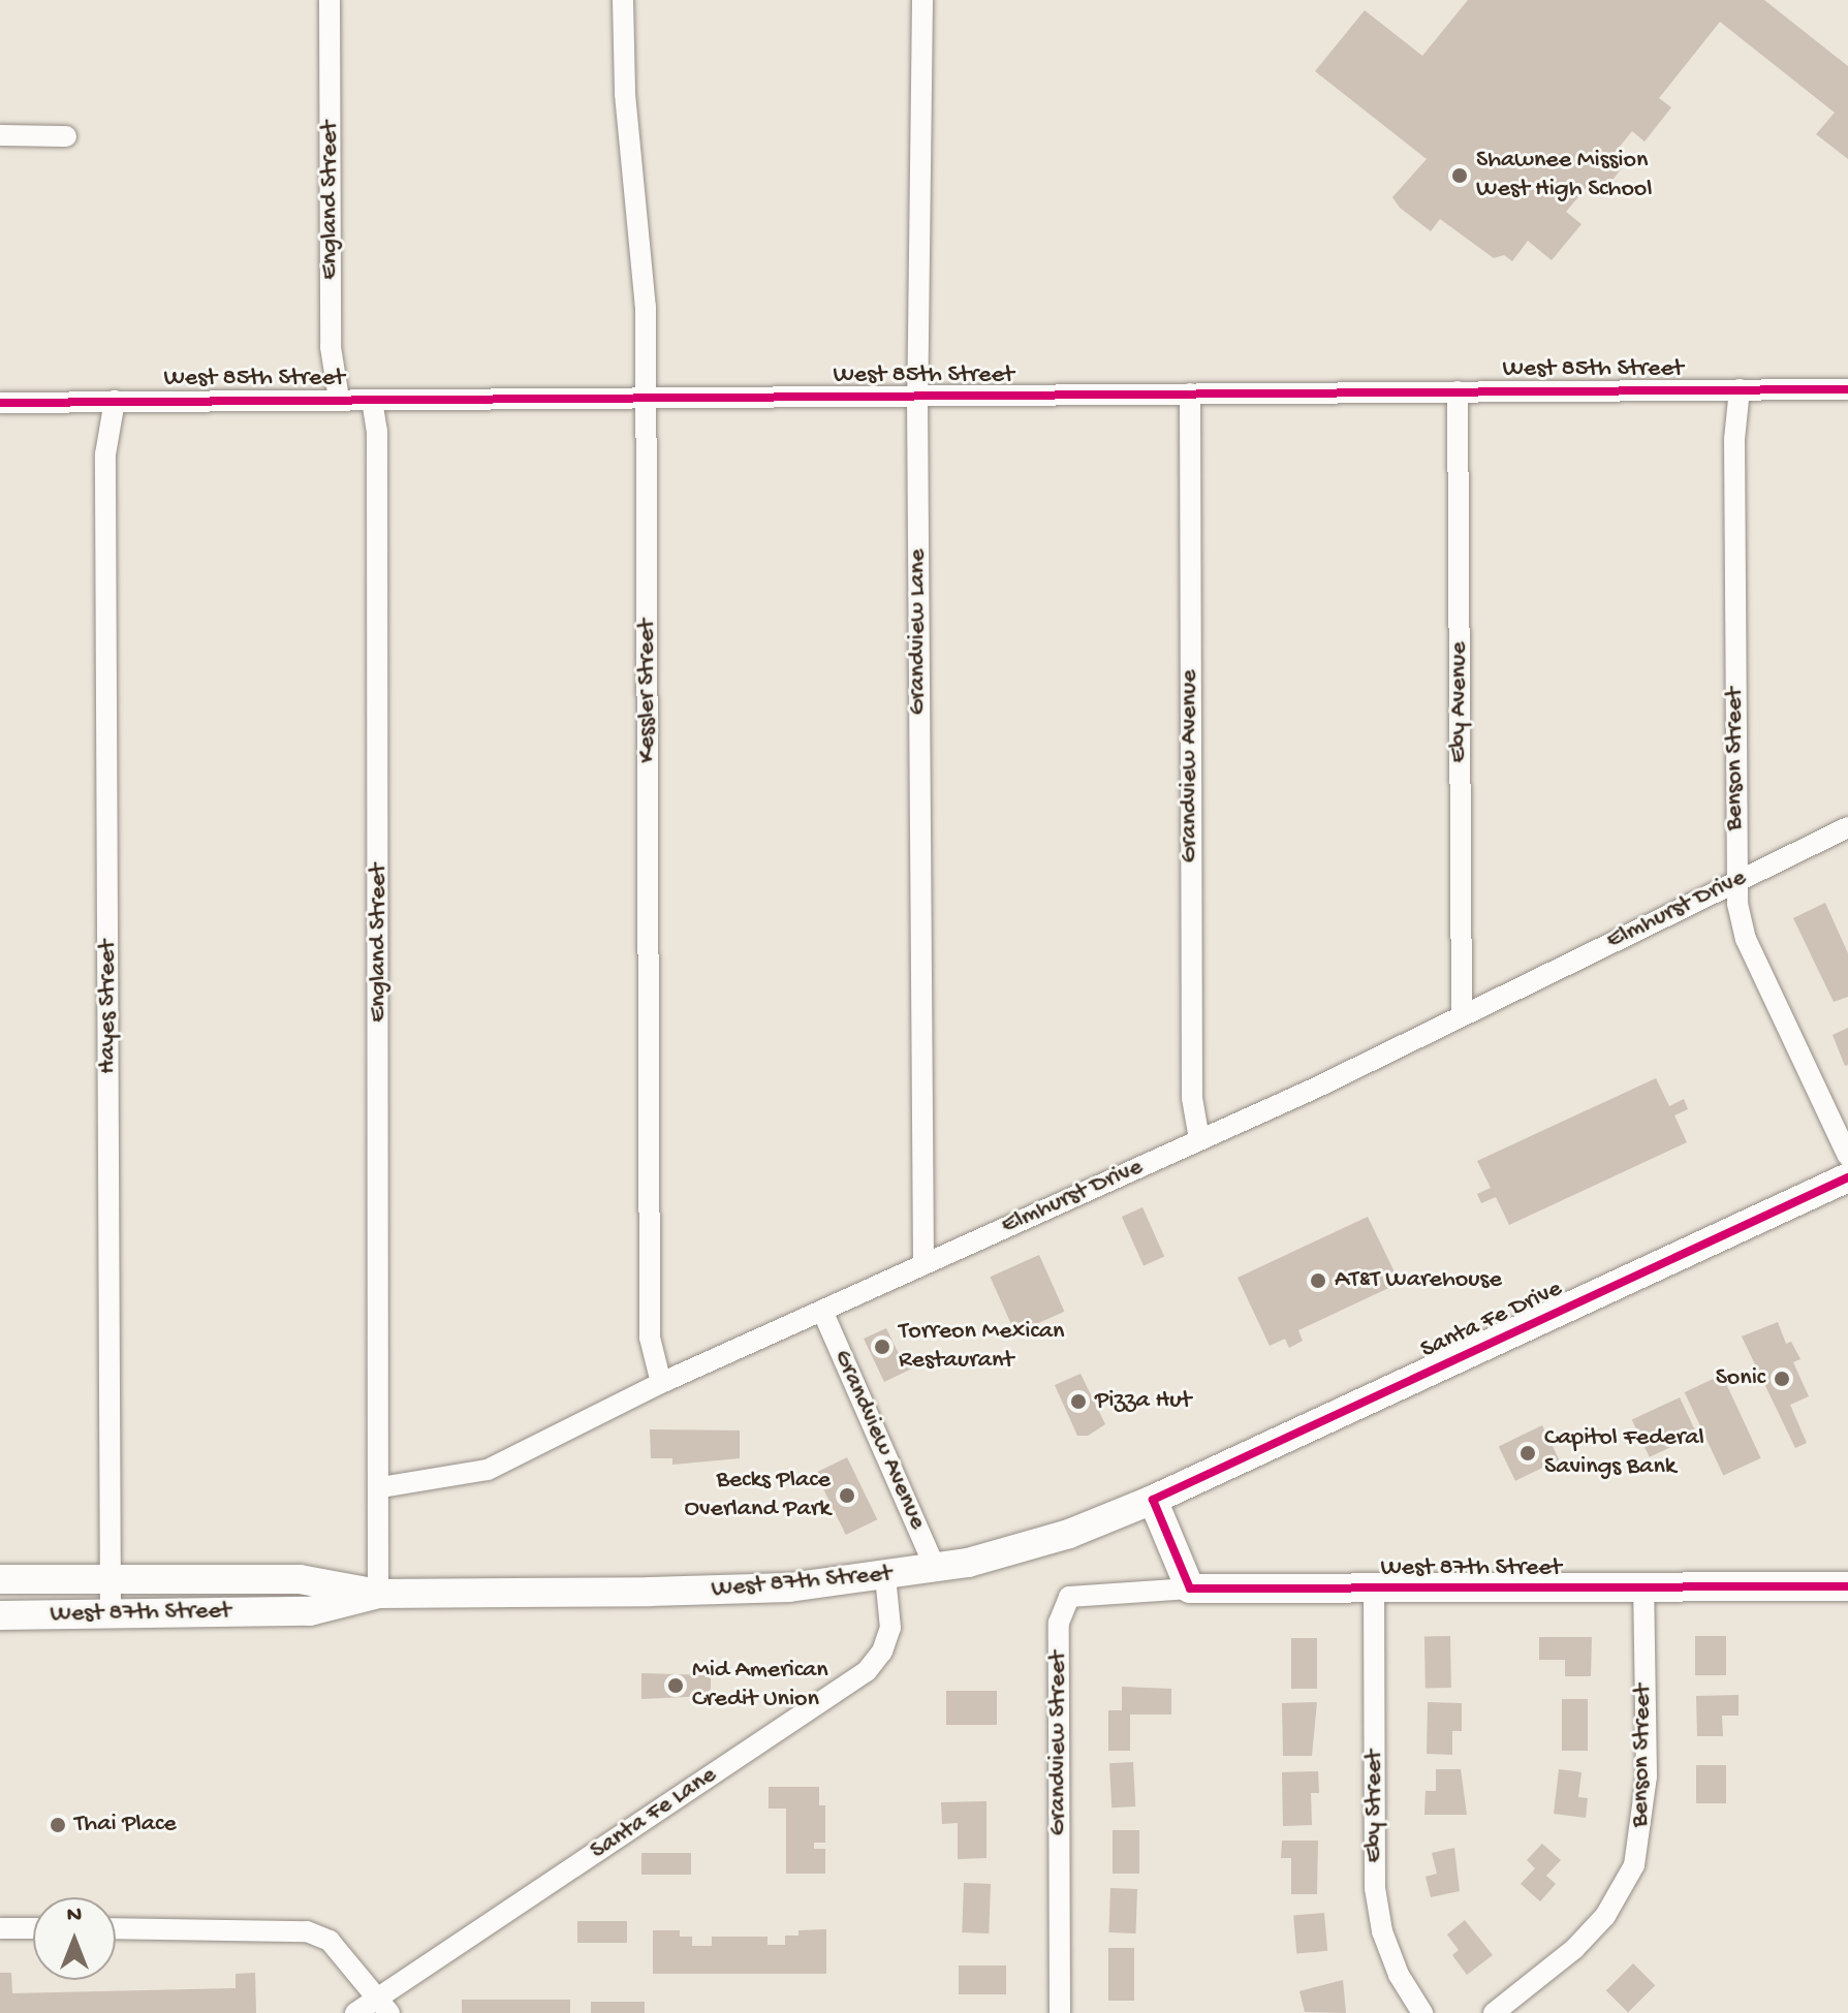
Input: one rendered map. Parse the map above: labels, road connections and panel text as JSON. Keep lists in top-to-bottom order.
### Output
{
  "streets": {
    "main road": ["Santa Fe Drive", "West 87th Street"],
    "street": [
      "England Street",
      "West 85th Street",
      "Grandview Lane",
      "Kessler Street",
      "Eby Avenue",
      "Benson Street",
      "Grandview Avenue",
      "Elmhurst Drive",
      "Hayes Street",
      "Grandview Street",
      "Eby Street",
      "Santa Fe Lane"
    ]
  },
  "crossings": [
    ["England Street", "West 85th Street"],
    ["England Street", "Elmhurst Drive"],
    ["West 85th Street", "Grandview Lane"],
    ["West 85th Street", "Kessler Street"],
    ["West 85th Street", "Eby Avenue"],
    ["West 85th Street", "Benson Street"],
    ["West 85th Street", "Grandview Avenue"],
    ["West 85th Street", "Hayes Street"],
    ["Grandview Lane", "Elmhurst Drive"],
    ["Kessler Street", "Elmhurst Drive"],
    ["Eby Avenue", "Elmhurst Drive"],
    ["Benson Street", "Elmhurst Drive"],
    ["Benson Street", "West 87th Street"],
    ["Grandview Avenue", "Elmhurst Drive"],
    ["Grandview Avenue", "West 87th Street"],
    ["Hayes Street", "West 87th Street"],
    ["Santa Fe Drive", "West 87th Street"],
    ["West 87th Street", "Grandview Street"],
    ["West 87th Street", "Eby Street"],
    ["West 87th Street", "Santa Fe Lane"]
  ],
  "places": [
    "Shawnee Mission West High School",
    "AT&T Warehouse",
    "Torreon Mexican Restaurant",
    "Sonic",
    "Pizza Hut",
    "Capitol Federal Savings Bank",
    "Becks Place Overland Park",
    "Mid American Credit Union",
    "Thai Place"
  ],
  "north": "top"
}
